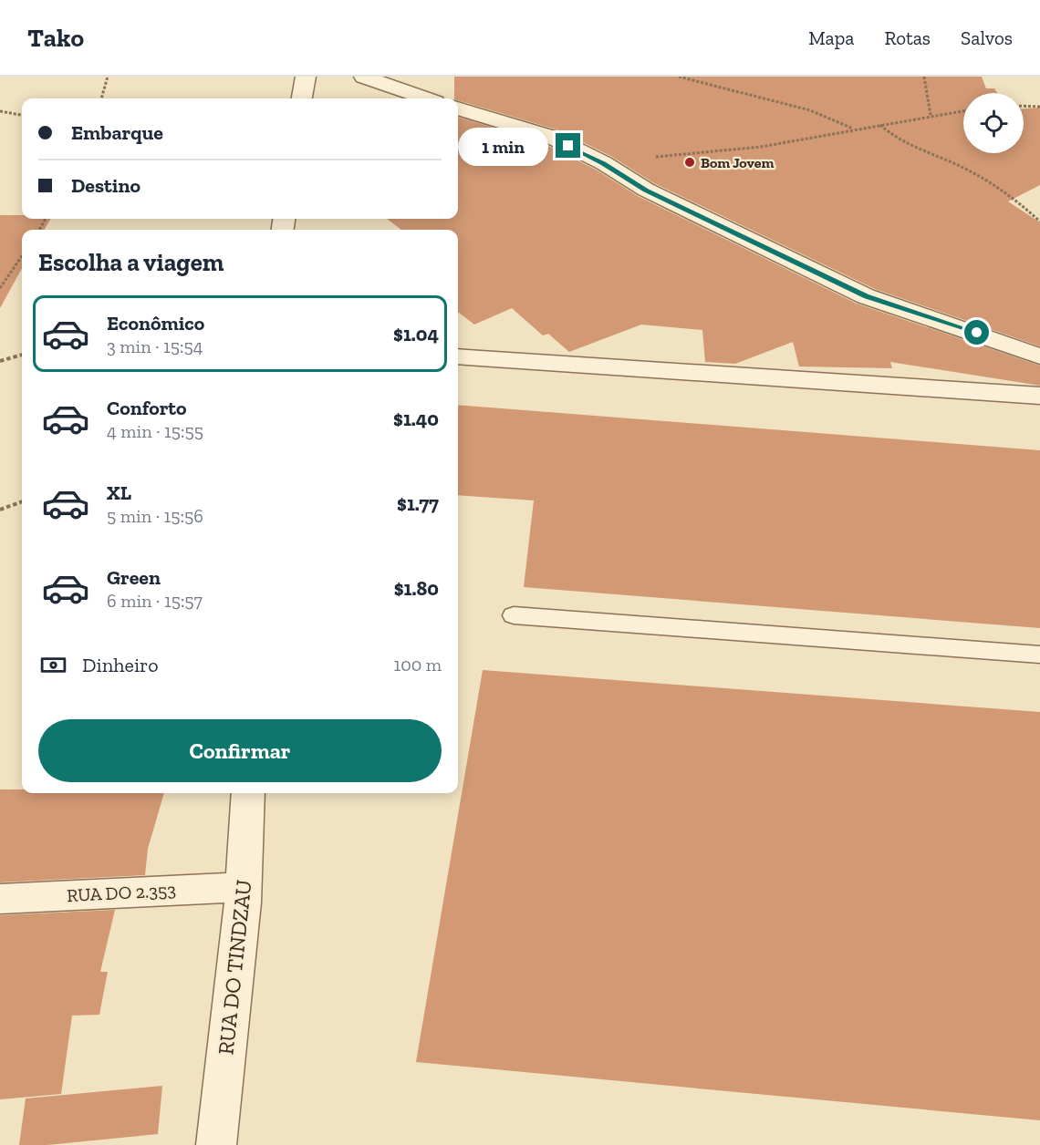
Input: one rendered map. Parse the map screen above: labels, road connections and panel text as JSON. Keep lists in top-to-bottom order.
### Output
{
  "streets": {
    "street": ["RUA DO 2.353", "RUA DO TINDZAU"]
  },
  "crossings": [
    ["RUA DO 2.353", "RUA DO TINDZAU"]
  ],
  "places": ["Bom Jovem"],
  "page": {
    "header": "Tako",
    "nav": ["Mapa", "Rotas", "Salvos"],
    "banner": ["Embarque", "Destino"],
    "bubble": "1 min",
    "heading": "Escolha a viagem",
    "list": [
      {
        "name": "Econômico",
        "note": "3 min · 15:54",
        "value": "$1.04"
      },
      {
        "name": "Conforto",
        "note": "4 min · 15:55",
        "value": "$1.40"
      },
      {
        "name": "XL",
        "note": "5 min · 15:56",
        "value": "$1.77"
      },
      {
        "name": "Green",
        "note": "6 min · 15:57",
        "value": "$1.80"
      }
    ],
    "pay": ["Dinheiro", "100 m"],
    "buttons": "Confirmar"
  }
}
